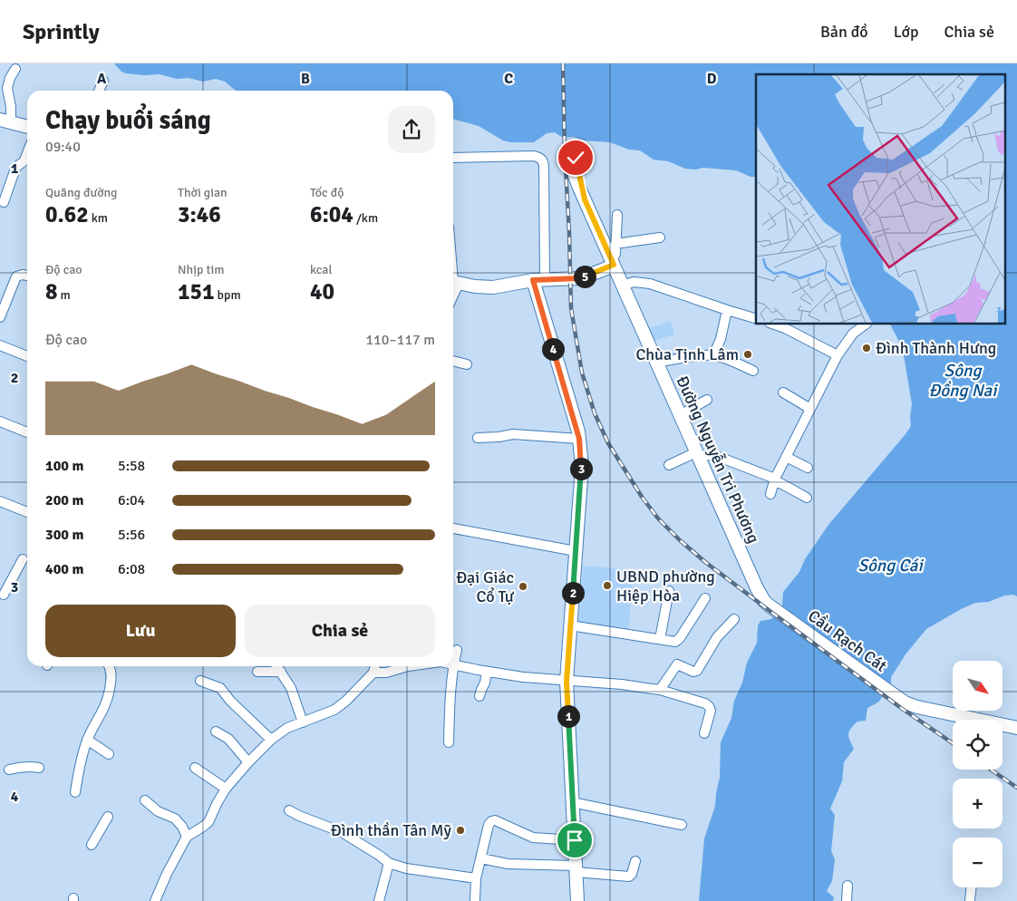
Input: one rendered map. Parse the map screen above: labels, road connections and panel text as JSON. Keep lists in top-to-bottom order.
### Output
{
  "streets": {
    "street": ["Đường Nguyễn Tri Phương", "Cầu Rạch Cát"]
  },
  "crossings": [
    ["Đường Nguyễn Tri Phương", "Cầu Rạch Cát"]
  ],
  "water": ["Sông Đồng Nai", "Sông Cái"],
  "places": [
    "Đình Thành Hưng",
    "Chùa Tịnh Lâm",
    "UBND phường Hiệp Hòa",
    "Đại Giác Cổ Tự",
    "Đình thần Tân Mỹ"
  ],
  "north": "bottom right",
  "page": {
    "header": "Sprintly",
    "nav": ["Bản đồ", "Lớp", "Chia sẻ"],
    "heading": ["Chạy buổi sáng", "09:40"],
    "stats": [
      ["Quãng đường", "0.62 km"],
      ["Thời gian", "3:46"],
      ["Tốc độ", "6:04 /km"],
      ["Độ cao", "8 m"],
      ["Nhịp tim", "151 bpm"],
      ["kcal", "40"]
    ],
    "pins": [
      "5",
      "4",
      "3",
      "2",
      "1"
    ],
    "chart": ["Độ cao", "110–117 m"],
    "list": [
      {
        "name": "100 m",
        "note": "5:58"
      },
      {
        "name": "200 m",
        "note": "6:04"
      },
      {
        "name": "300 m",
        "note": "5:56"
      },
      {
        "name": "400 m",
        "note": "6:08"
      }
    ],
    "buttons": ["Lưu", "Chia sẻ"],
    "map_buttons": ["+", "−"]
  },
  "grid": {
    "columns": [
      "A",
      "B",
      "C",
      "D"
    ],
    "rows": [
      "1",
      "2",
      "3",
      "4"
    ]
  }
}
